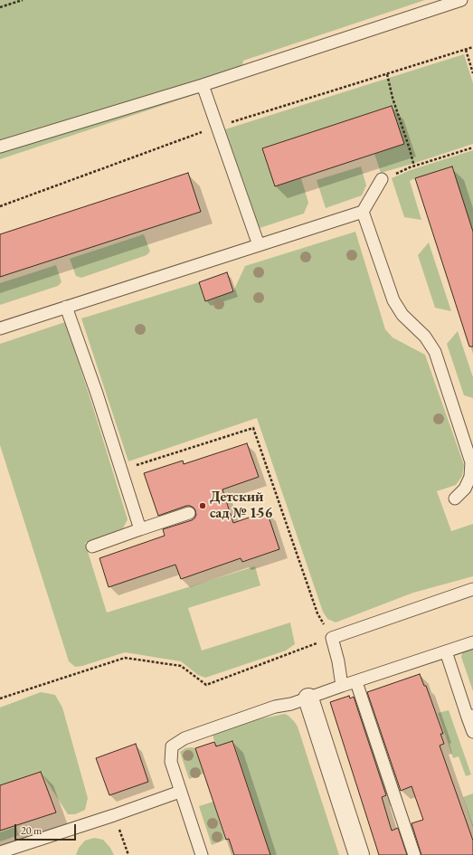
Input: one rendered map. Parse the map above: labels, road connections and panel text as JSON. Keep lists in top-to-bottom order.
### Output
{
  "places": ["Детский сад № 156"],
  "scale_bar": "20 m"
}
